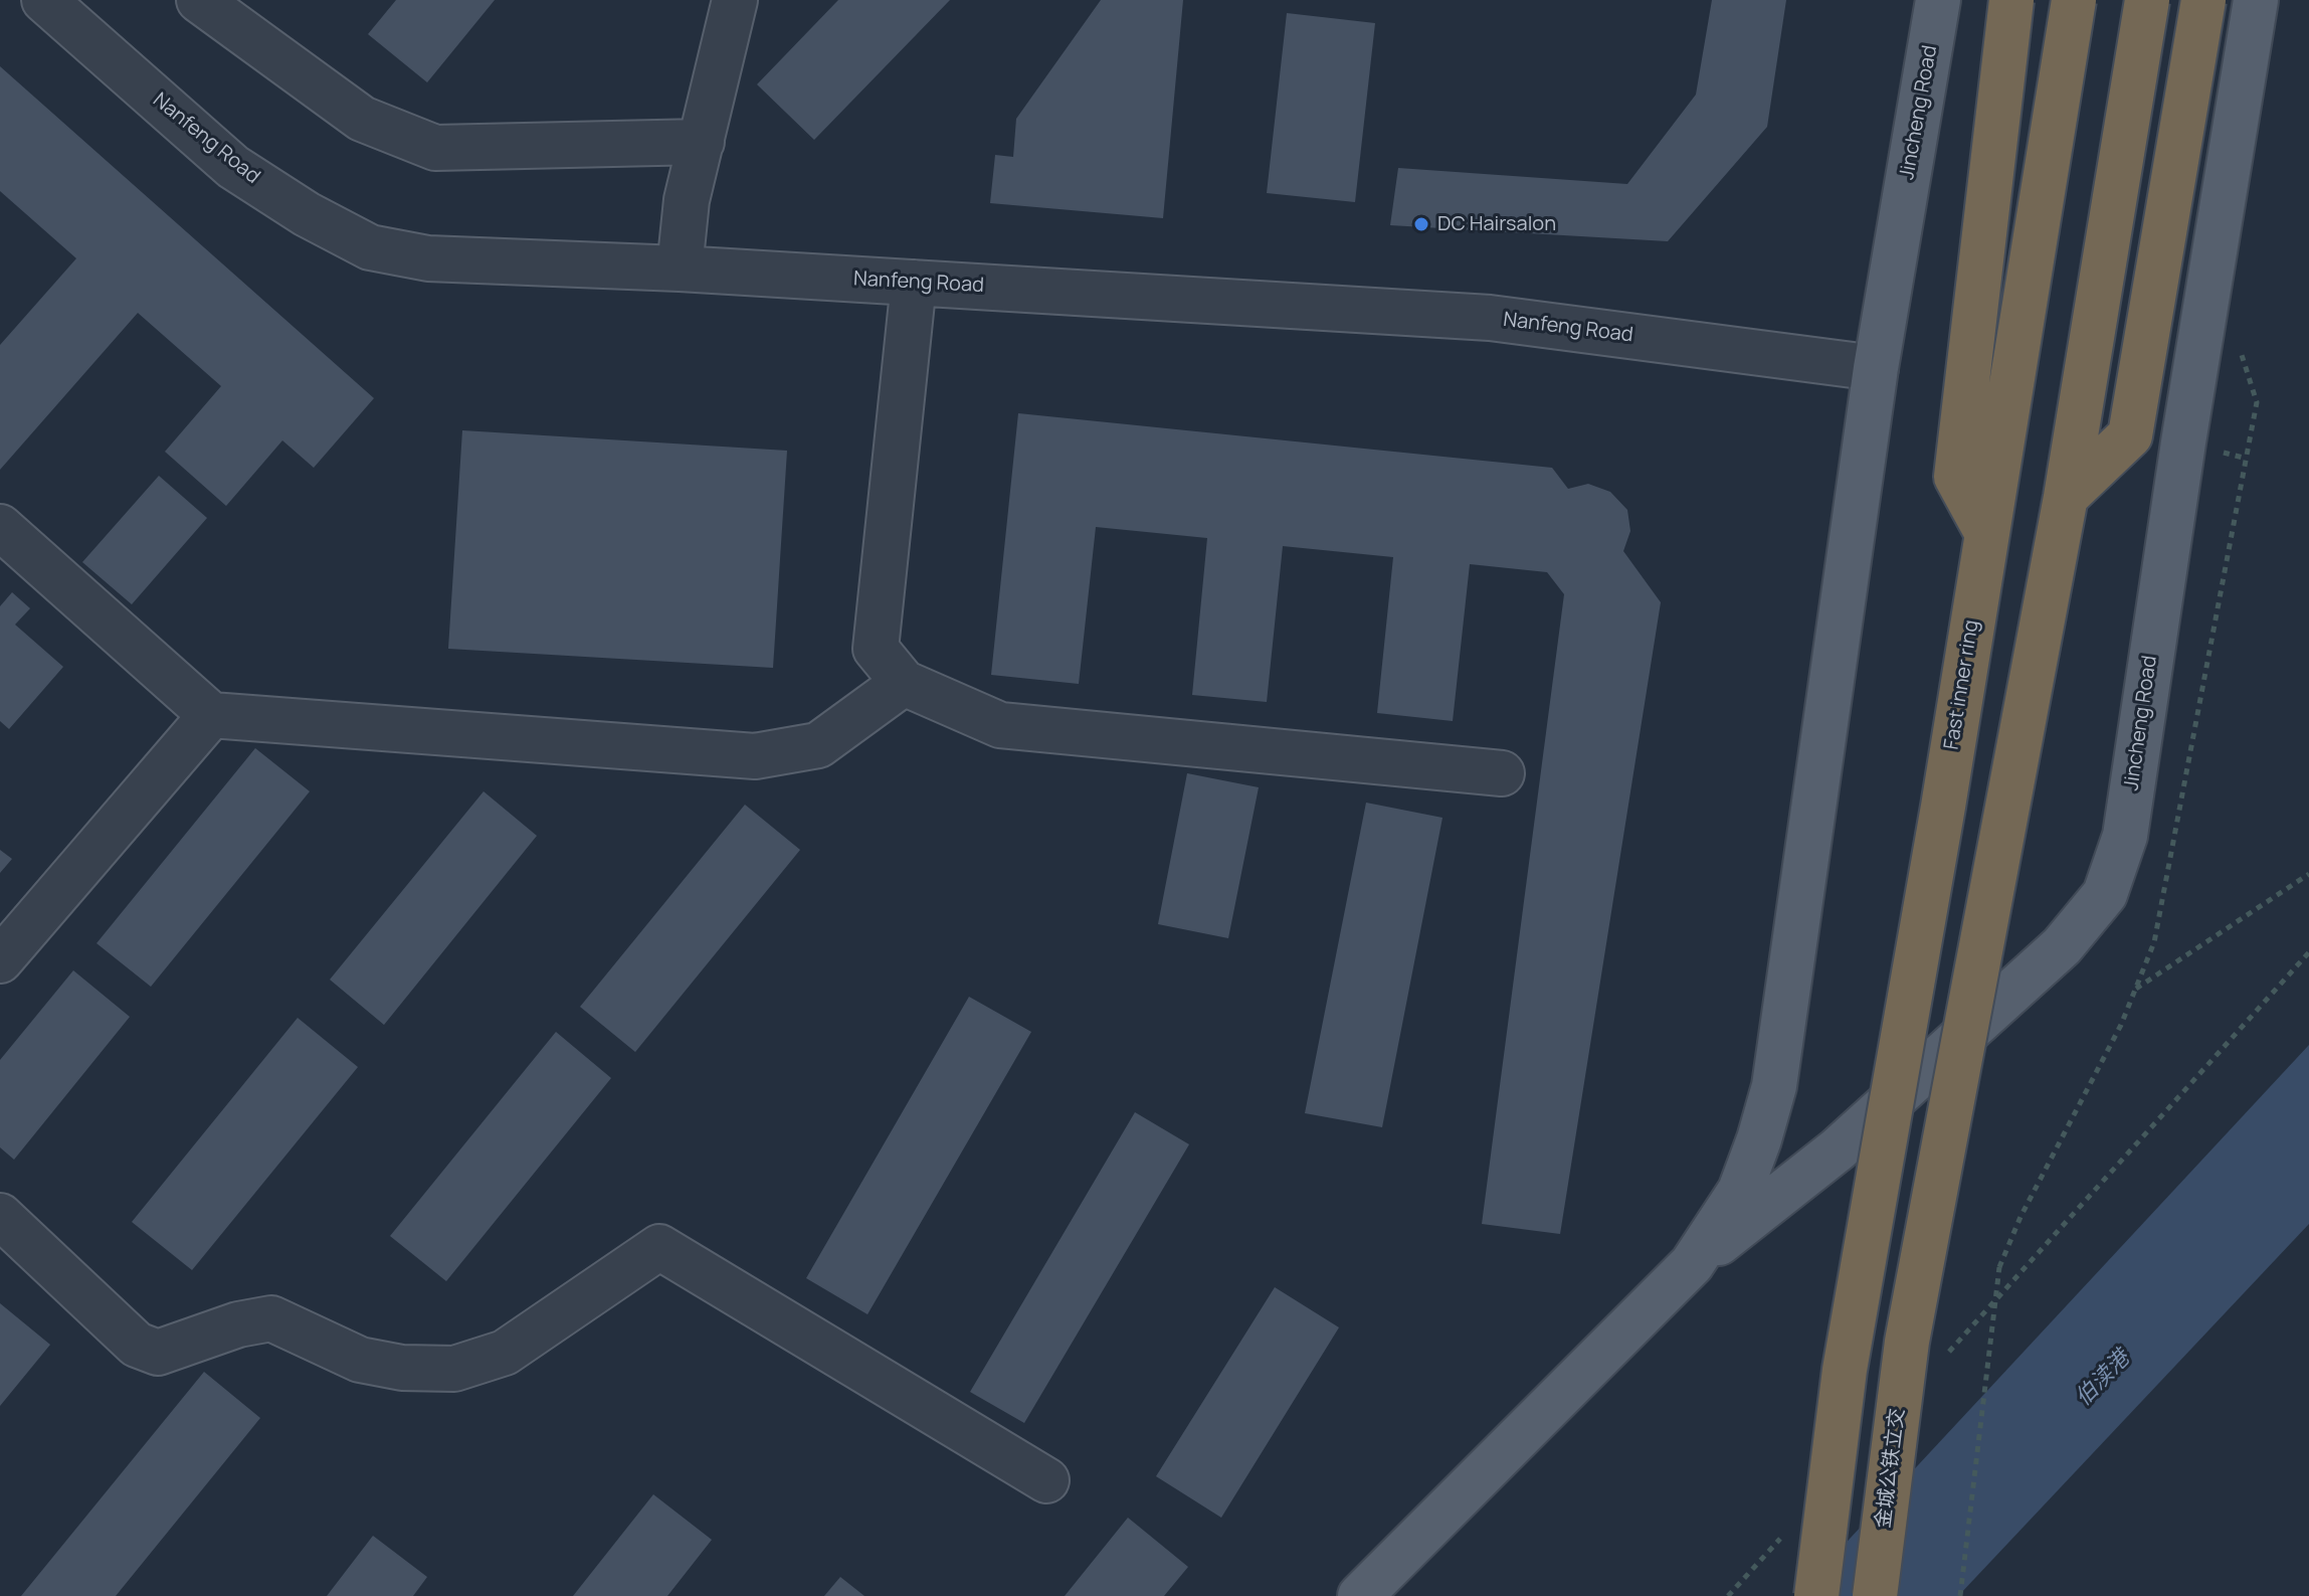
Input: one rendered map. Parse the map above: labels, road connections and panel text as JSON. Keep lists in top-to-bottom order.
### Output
{
  "streets": {
    "highway": ["Fast inner ring", "金城公铁立交"],
    "main road": ["Jincheng Road"],
    "street": ["Nanfeng Road"]
  },
  "crossings": [
    ["Jincheng Road", "Nanfeng Road"]
  ],
  "water": ["伯渎港"],
  "places": ["DC Hairsalon"]
}
